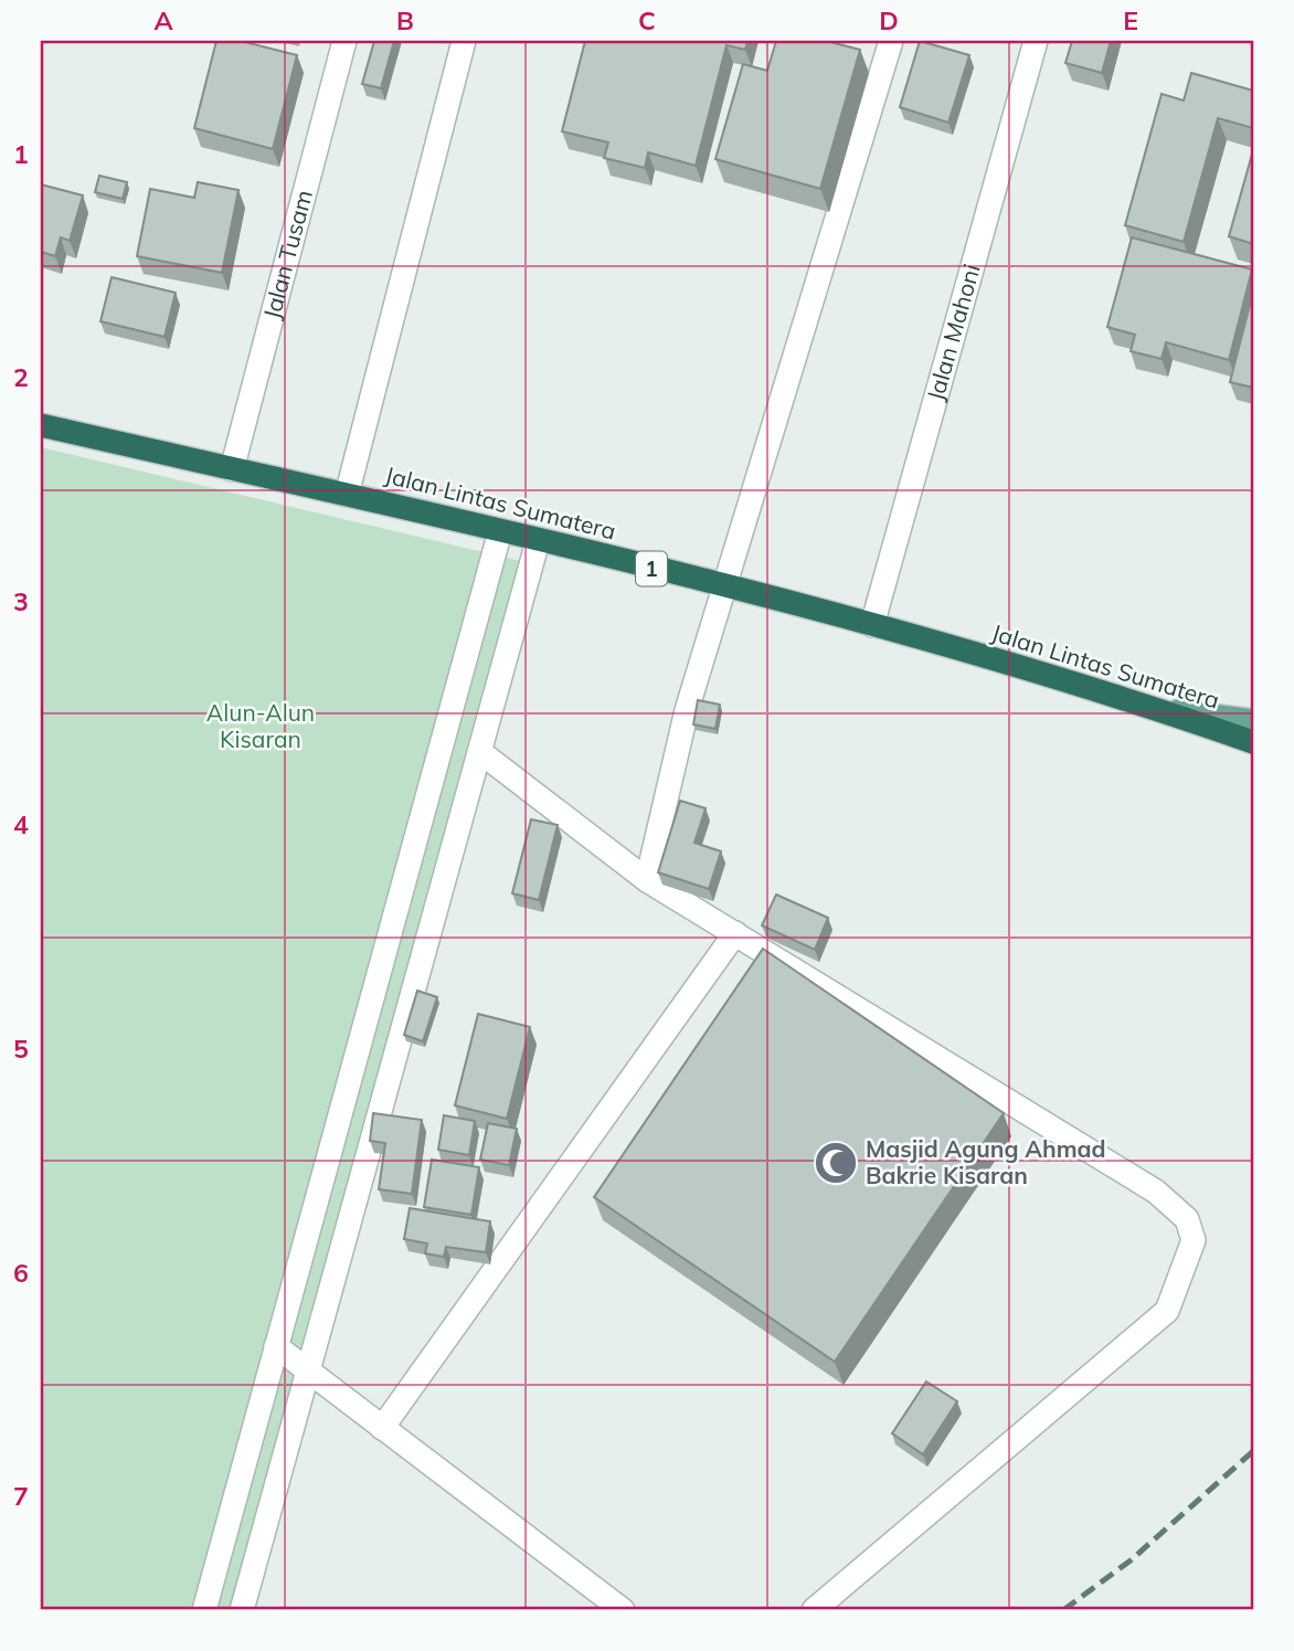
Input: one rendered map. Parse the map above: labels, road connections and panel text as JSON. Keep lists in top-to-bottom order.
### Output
{
  "streets": {
    "highway": ["Jalan Lintas Sumatera", "1"],
    "street": ["Jalan Tusam", "Jalan Mahoni"]
  },
  "crossings": [
    ["Jalan Tusam", "Jalan Lintas Sumatera"],
    ["Jalan Mahoni", "Jalan Lintas Sumatera"]
  ],
  "parks": ["Alun-Alun Kisaran"],
  "places": {
    "mosque": ["Masjid Agung Ahmad Bakrie Kisaran"]
  },
  "grid": {
    "columns": [
      "A",
      "B",
      "C",
      "D",
      "E"
    ],
    "rows": [
      "1",
      "2",
      "3",
      "4",
      "5",
      "6",
      "7"
    ]
  }
}
